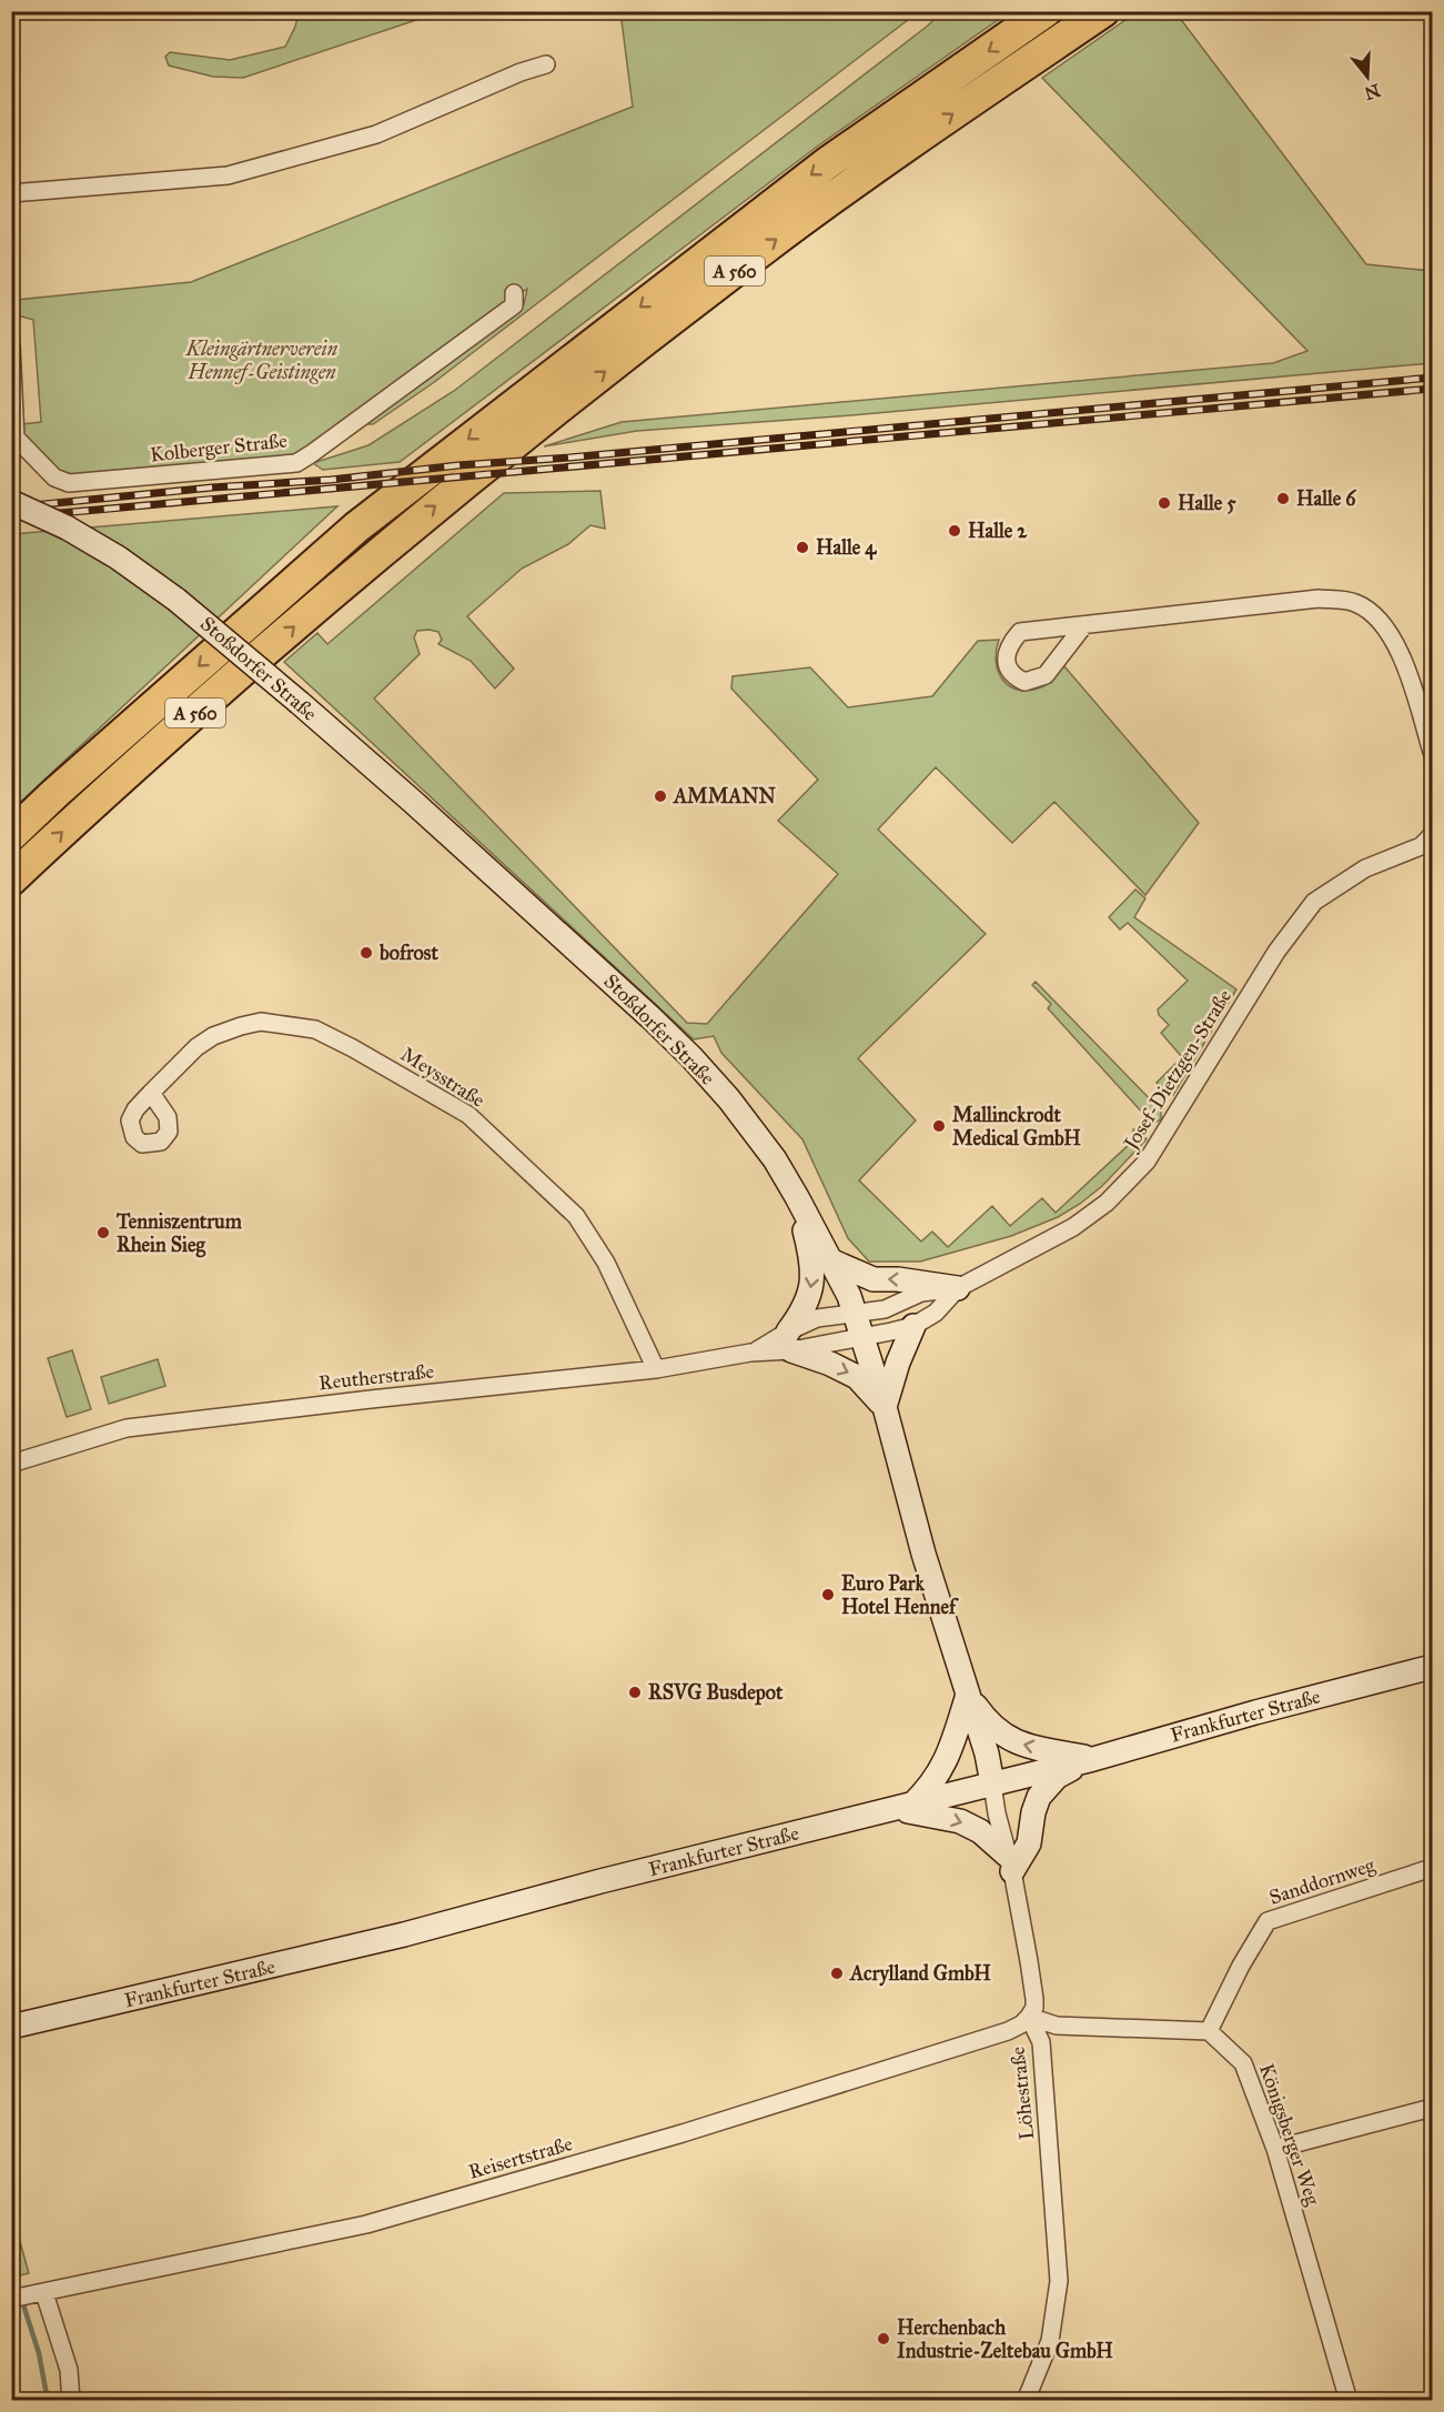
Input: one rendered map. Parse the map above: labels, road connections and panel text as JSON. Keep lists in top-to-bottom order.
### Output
{
  "streets": {
    "highway": ["A 560"],
    "main road": ["Stoßdorfer Straße", "Frankfurter Straße"],
    "street": [
      "Kolberger Straße",
      "Josef-Dietzgen-Straße",
      "Meysstraße",
      "Reutherstraße",
      "Sanddornweg",
      "Löhestraße",
      "Königsberger Weg",
      "Reisertstraße"
    ]
  },
  "crossings": [
    ["Stoßdorfer Straße", "Josef-Dietzgen-Straße"],
    ["Stoßdorfer Straße", "Reutherstraße"],
    ["Stoßdorfer Straße", "Frankfurter Straße"],
    ["Stoßdorfer Straße", "Löhestraße"],
    ["Josef-Dietzgen-Straße", "Reutherstraße"],
    ["Meysstraße", "Reutherstraße"],
    ["Frankfurter Straße", "Löhestraße"],
    ["Sanddornweg", "Königsberger Weg"],
    ["Löhestraße", "Reisertstraße"]
  ],
  "parks": ["Kleingärtnerverein Hennef-Geistingen"],
  "places": [
    "Halle 6",
    "Halle 5",
    "Halle 2",
    "Halle 4",
    "AMMANN",
    "bofrost",
    "Mallinckrodt Medical GmbH",
    "Tenniszentrum Rhein Sieg",
    "Euro Park Hotel Hennef",
    "RSVG Busdepot",
    "Acrylland GmbH",
    "Herchenbach Industrie-Zeltebau GmbH"
  ],
  "north": "bottom"
}
